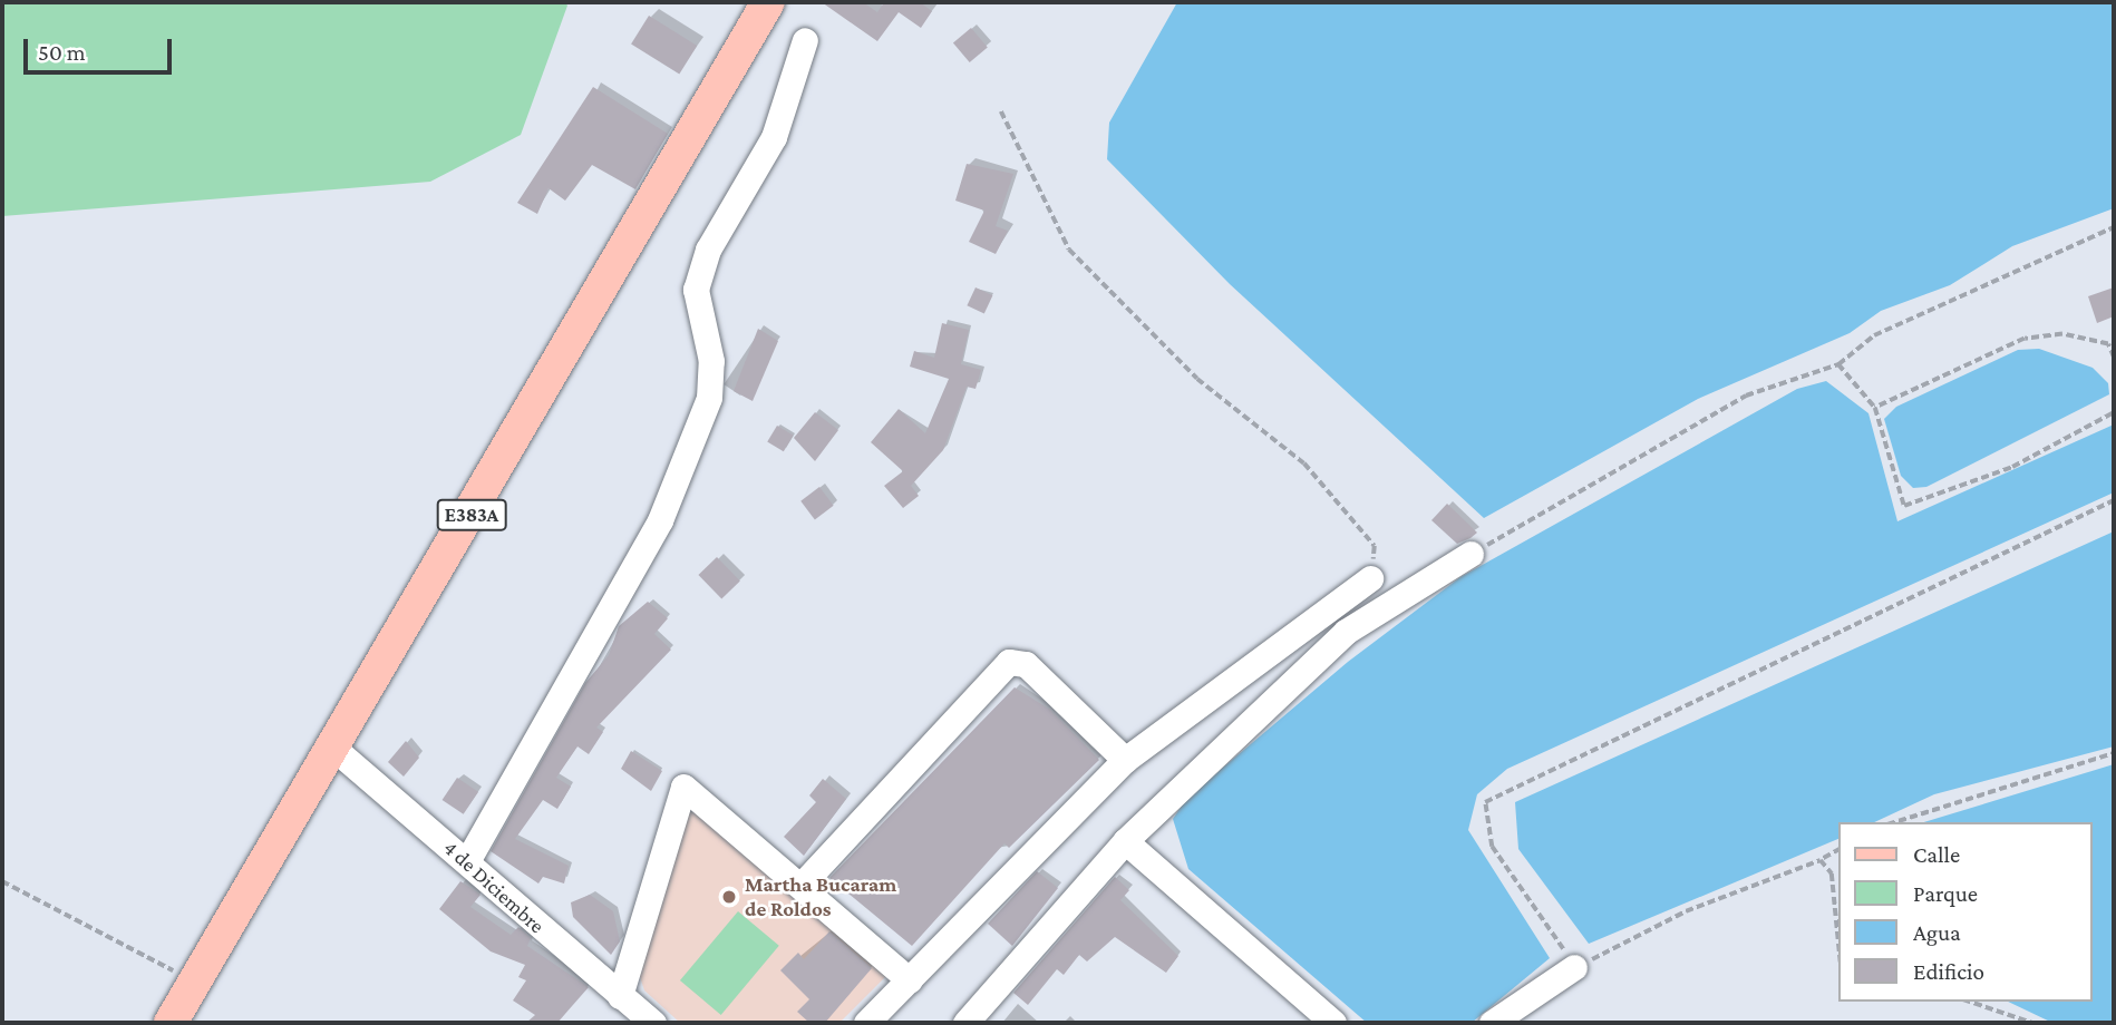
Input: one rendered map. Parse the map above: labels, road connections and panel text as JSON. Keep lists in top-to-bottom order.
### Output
{
  "streets": {
    "main road": ["E383A"],
    "street": ["4 de Diciembre"]
  },
  "crossings": [
    ["E383A", "4 de Diciembre"]
  ],
  "places": ["Martha Bucaram de Roldos"],
  "legend": [
    "Calle",
    "Parque",
    "Agua",
    "Edificio"
  ],
  "scale_bar": "50 m"
}
